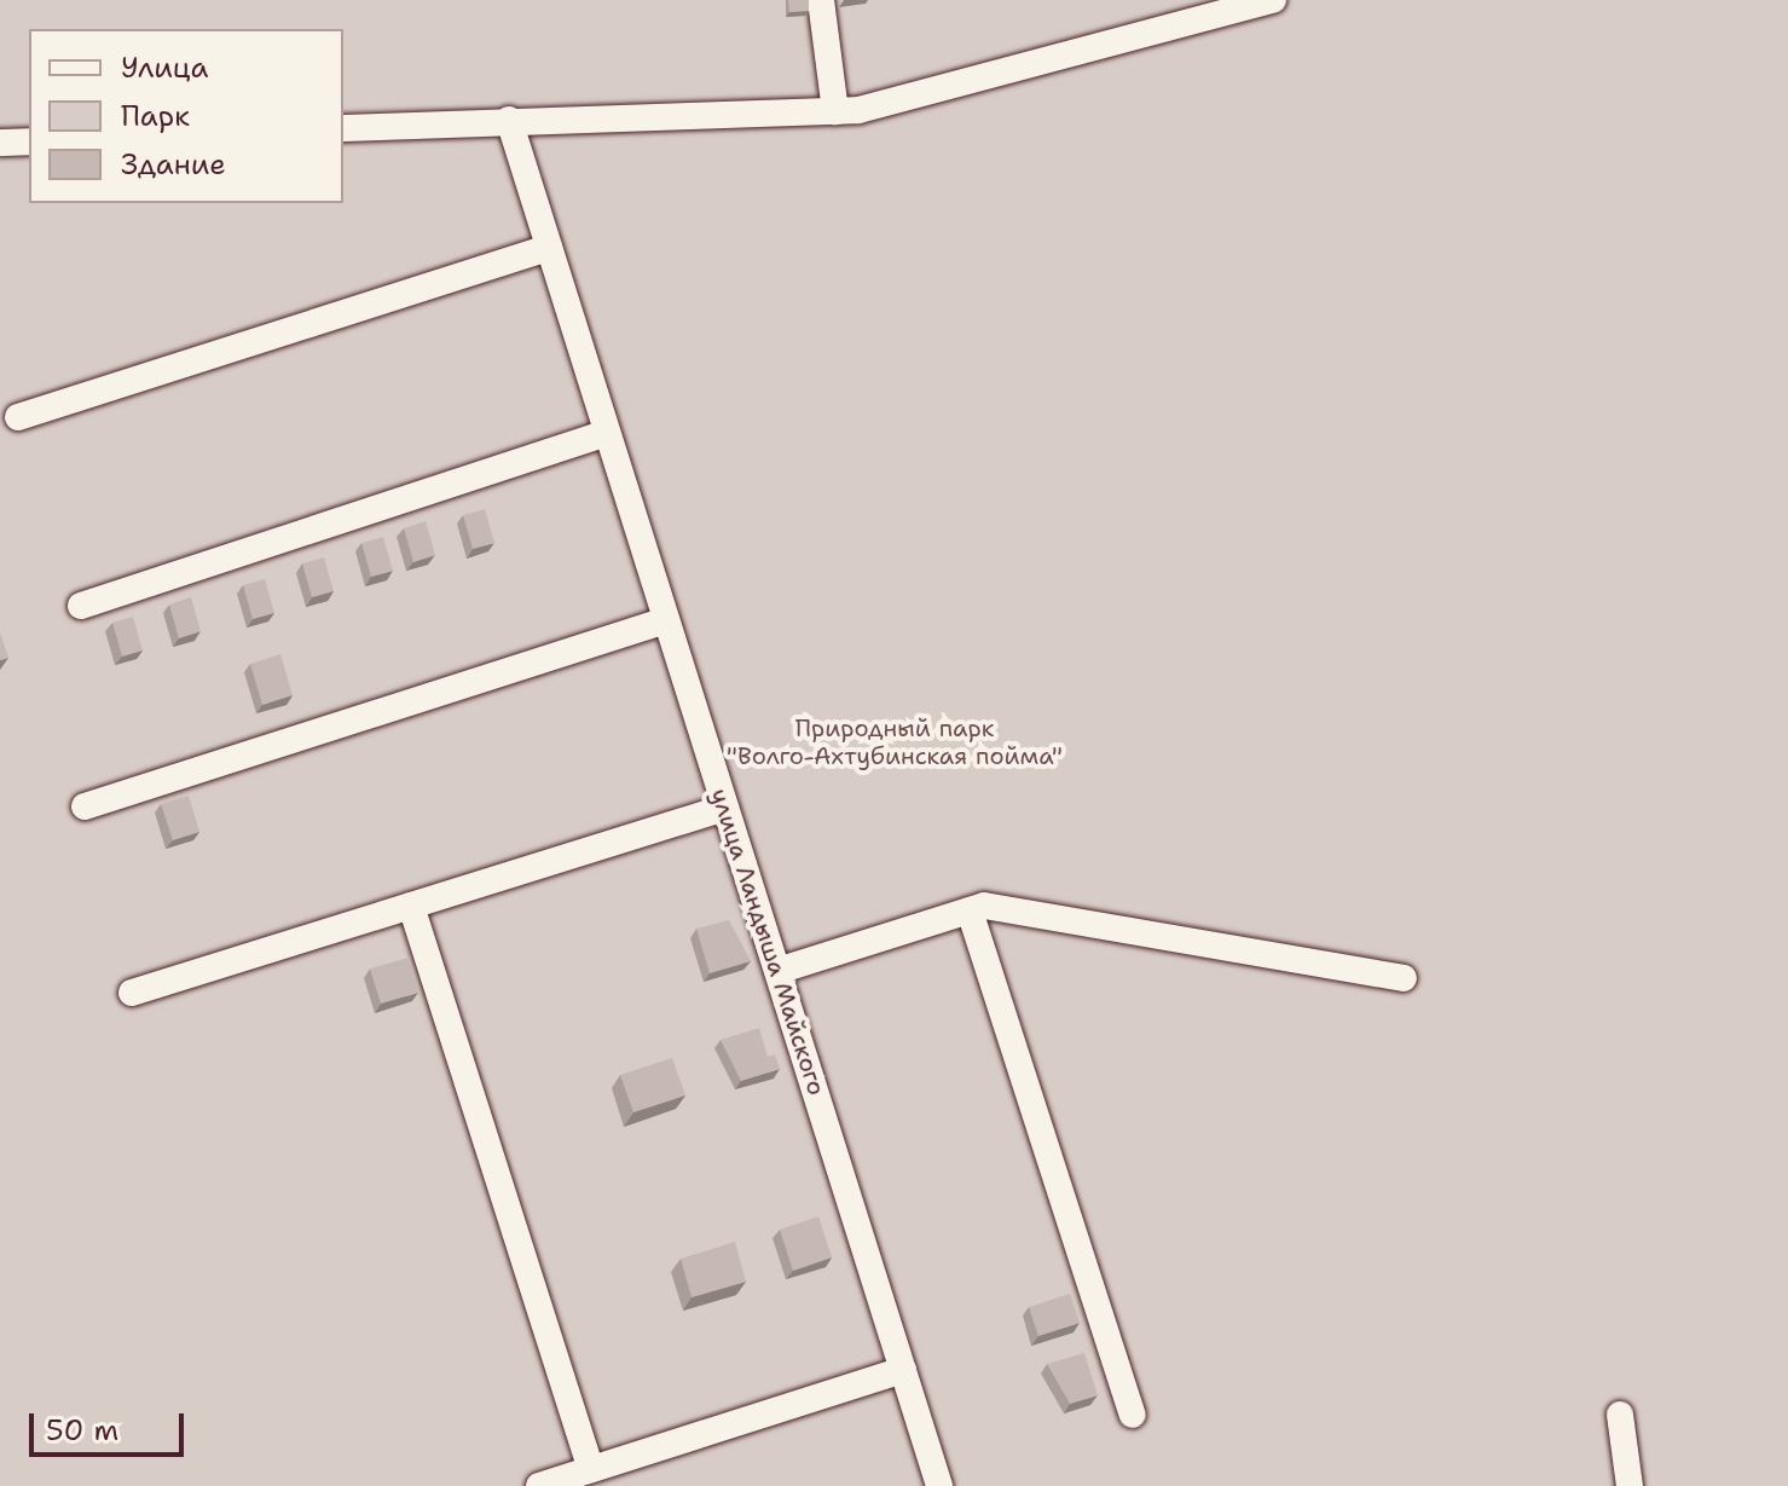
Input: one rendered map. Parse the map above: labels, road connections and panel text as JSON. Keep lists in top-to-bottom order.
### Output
{
  "streets": {
    "street": ["улица Ландыша Майского"]
  },
  "parks": ["Природный парк \"Волго-Ахтубинская пойма\""],
  "legend": ["Улица", "Парк", "Здание"],
  "scale_bar": "50 m"
}
